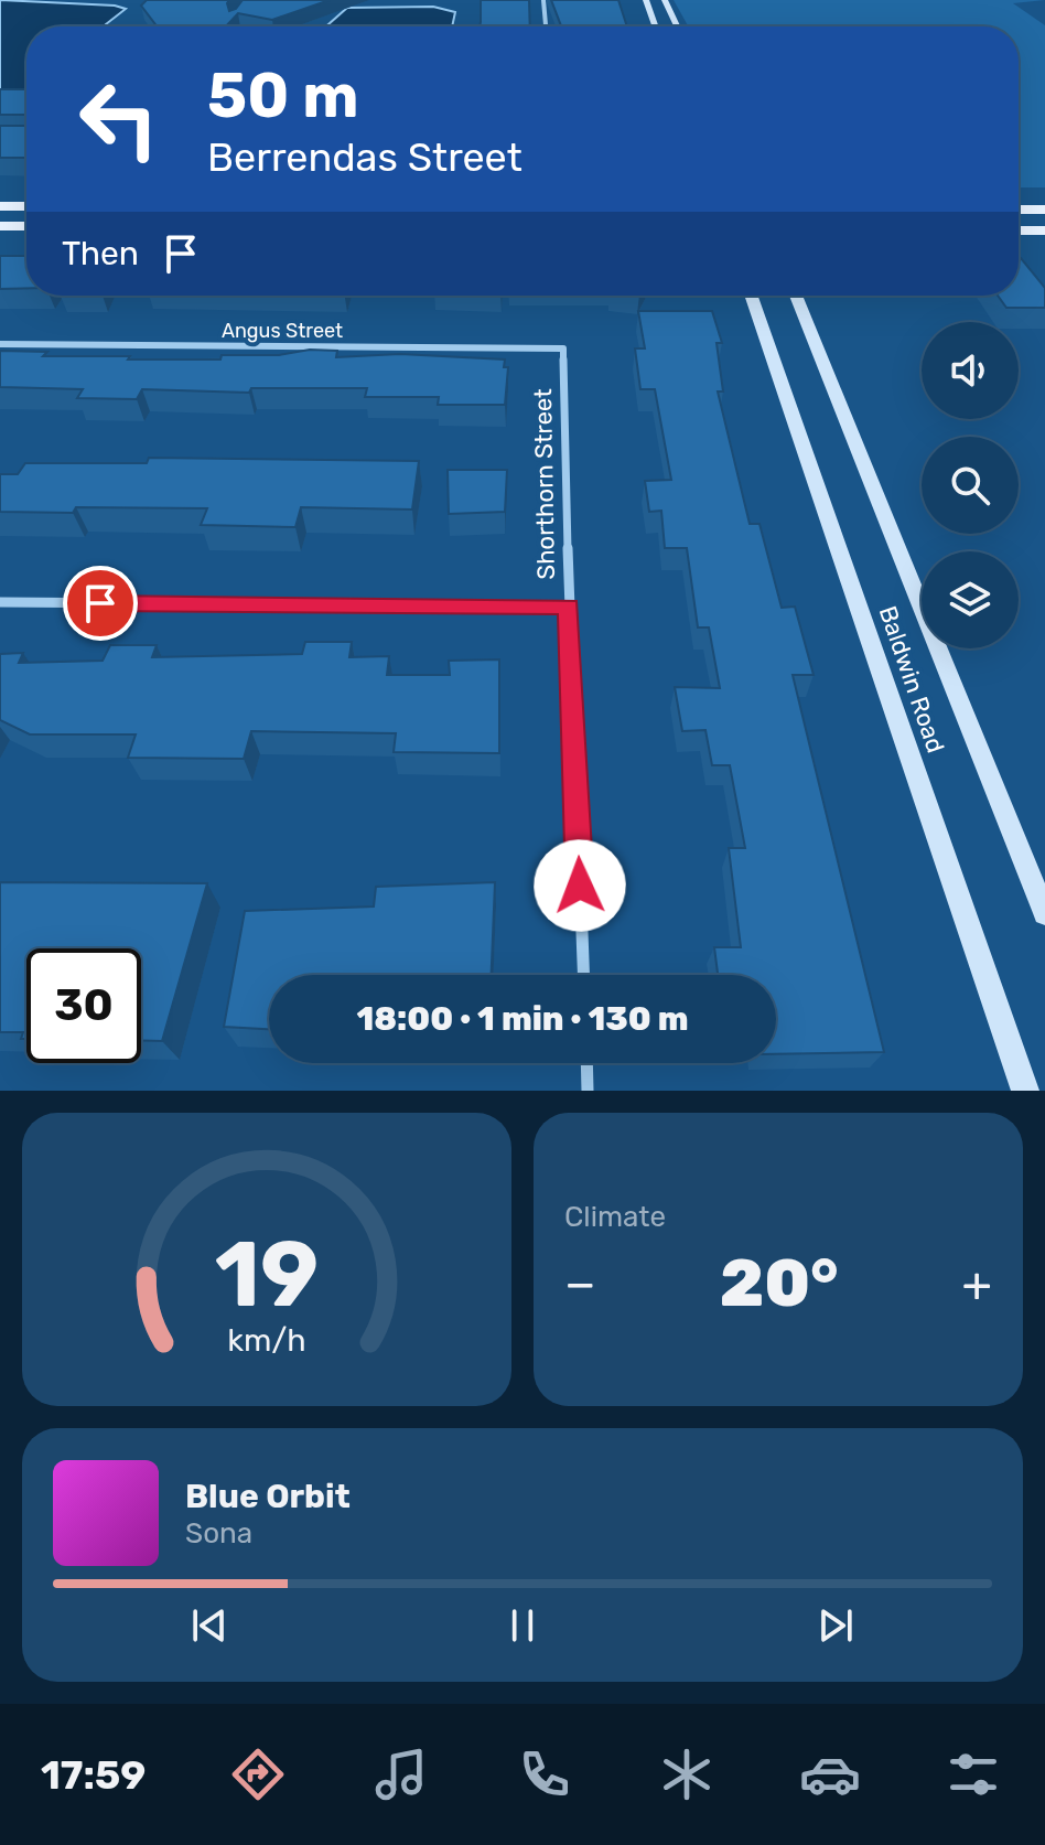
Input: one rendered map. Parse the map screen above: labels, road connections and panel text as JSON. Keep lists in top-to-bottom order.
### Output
{
  "streets": {
    "main road": ["Baldwin Road"],
    "street": ["Angus Street", "Shorthorn Street"]
  },
  "crossings": [
    ["Angus Street", "Shorthorn Street"]
  ],
  "page": {
    "turn": ["50 m", "Berrendas Street"],
    "then": "Then",
    "limit": "30",
    "trip": "18:00 · 1 min · 130 m",
    "tile": "Climate",
    "heat": ["−", "20°", "+"],
    "song": ["Blue Orbit", "Sona"],
    "tabs": "17:59",
    "gauge": ["19", "km/h"]
  }
}
